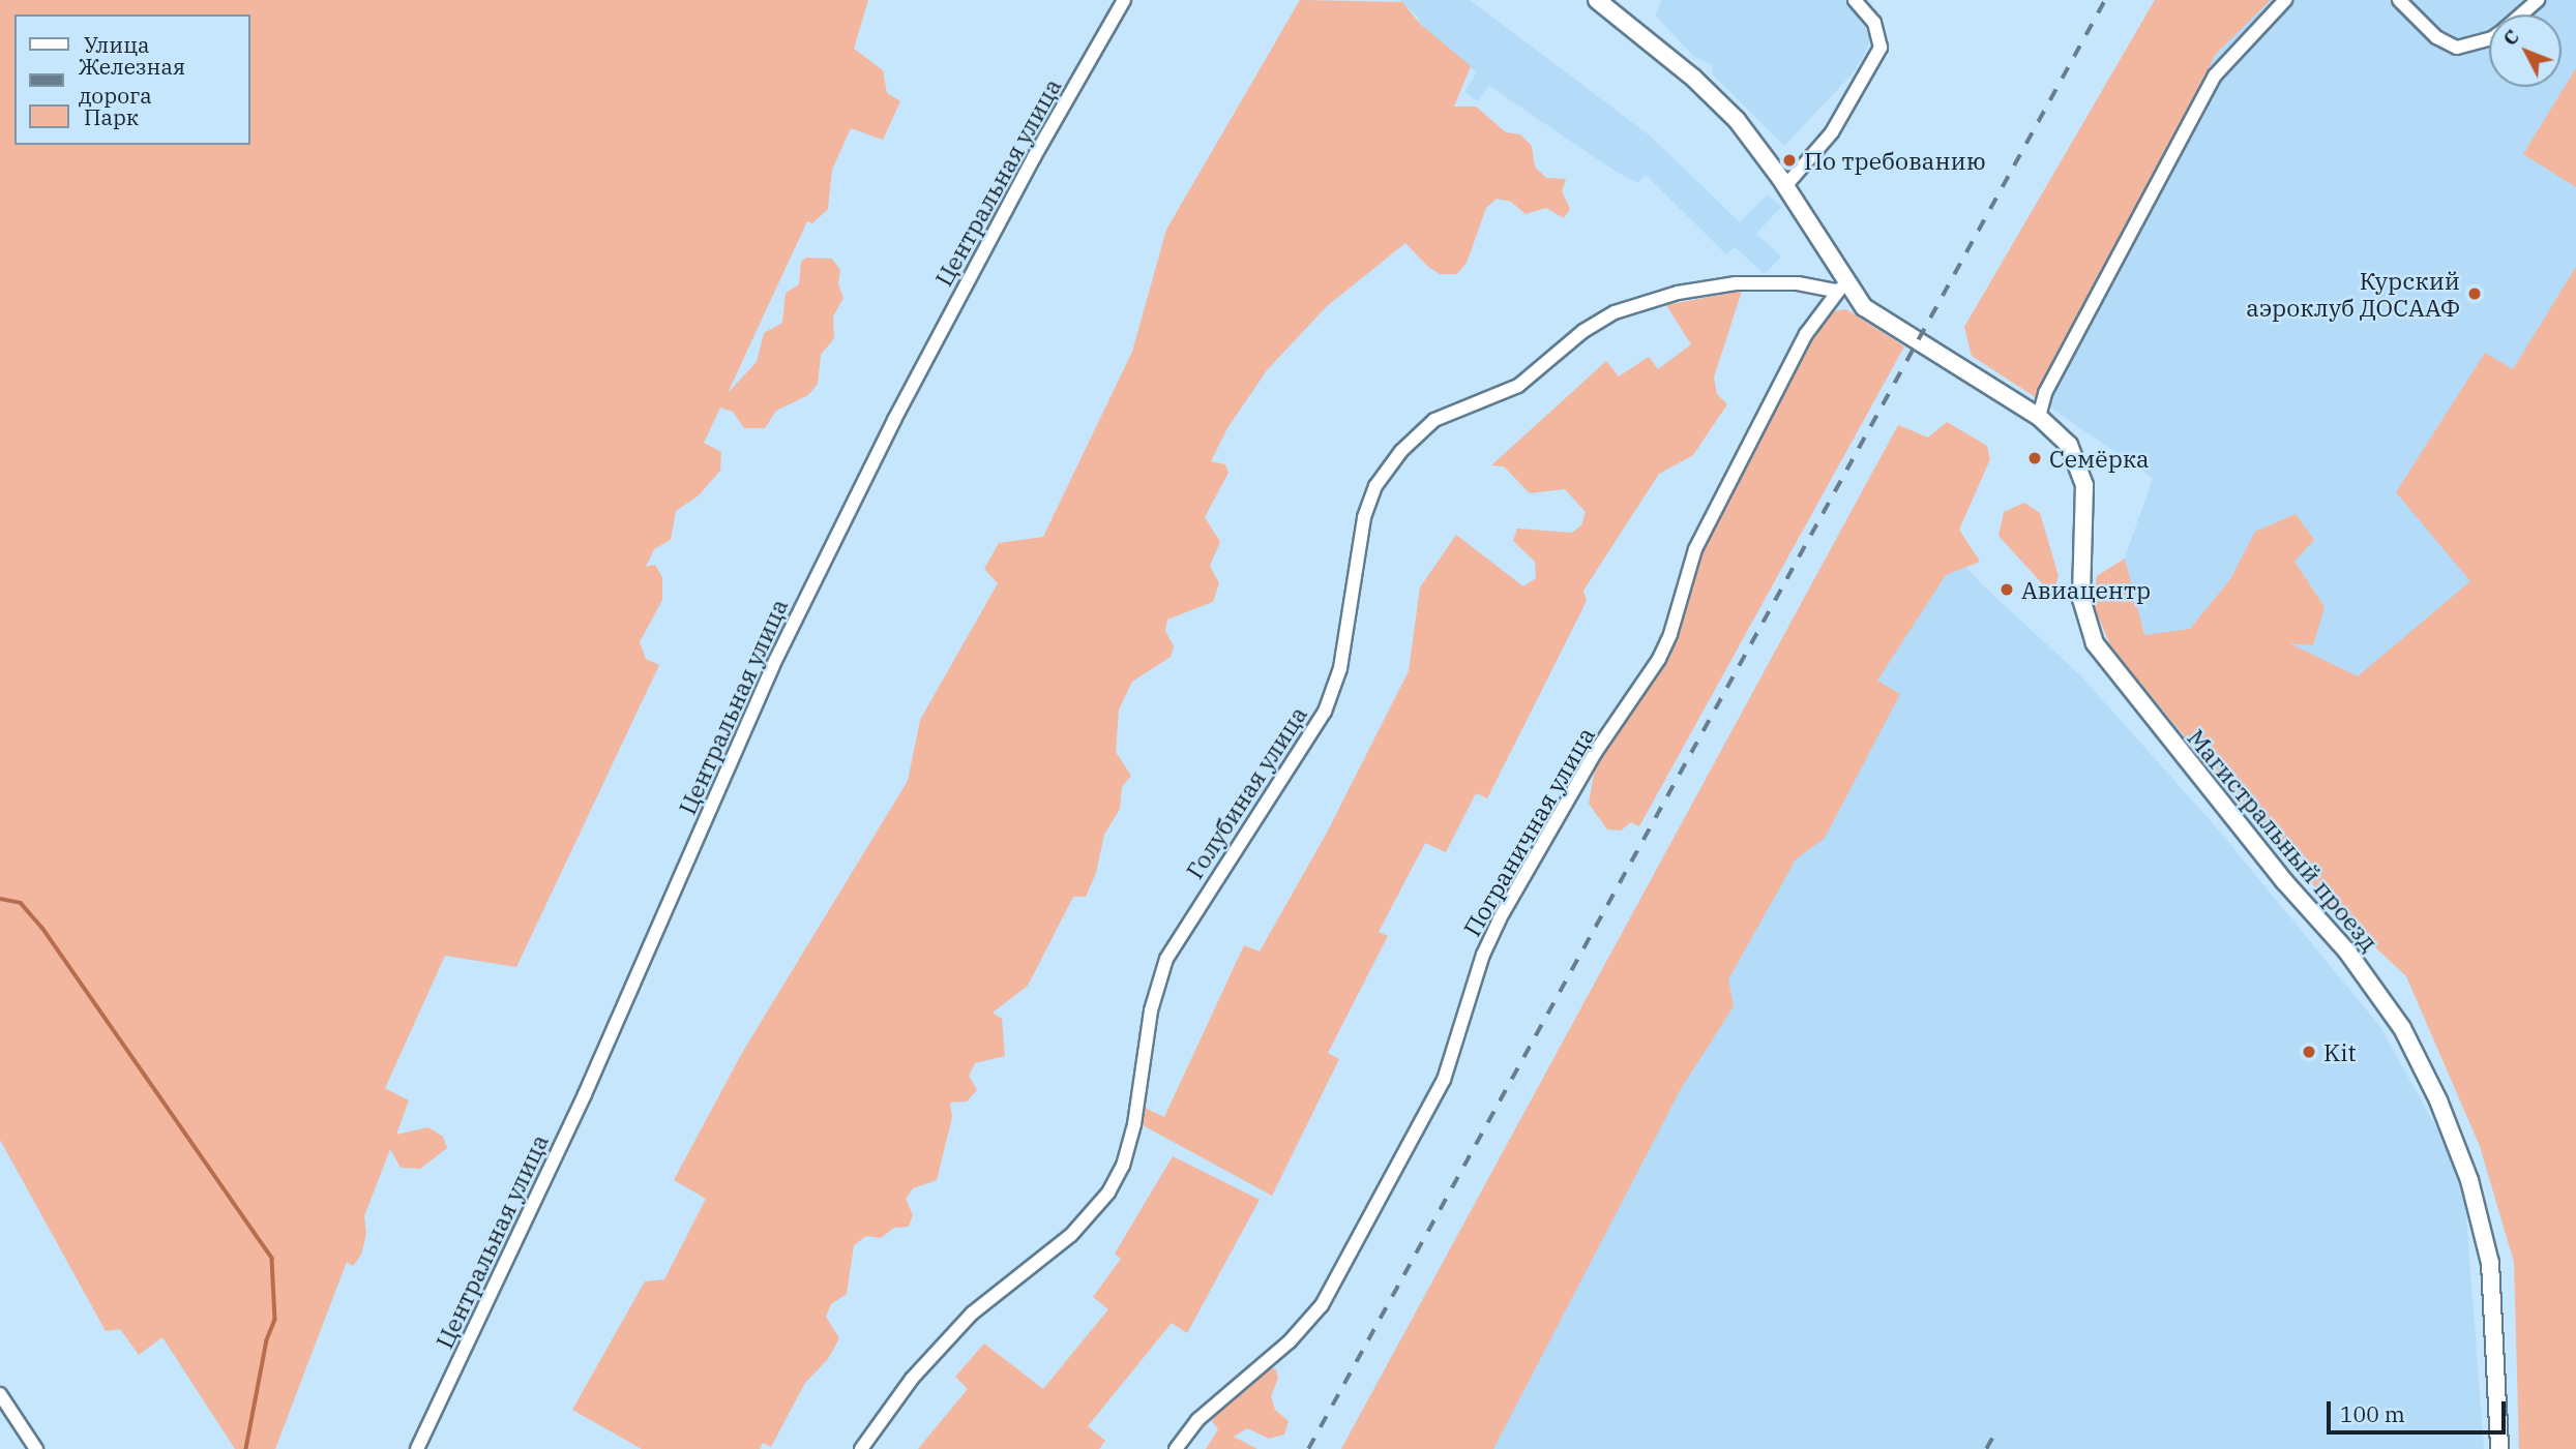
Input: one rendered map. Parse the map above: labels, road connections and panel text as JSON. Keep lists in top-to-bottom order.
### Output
{
  "streets": {
    "main road": ["Магистральный проезд"],
    "street": ["Центральная улица", "Голубиная улица", "Пограничная улица"]
  },
  "crossings": [
    ["Голубиная улица", "Пограничная улица"],
    ["Голубиная улица", "Магистральный проезд"],
    ["Пограничная улица", "Магистральный проезд"]
  ],
  "places": [
    "По требованию",
    "Курский аэроклуб ДОСААФ",
    "Семёрка",
    "Авиацентр",
    "Kit"
  ],
  "legend": ["Улица", "Железная дорога", "Парк"],
  "scale_bar": "100 m",
  "north": "top left"
}
